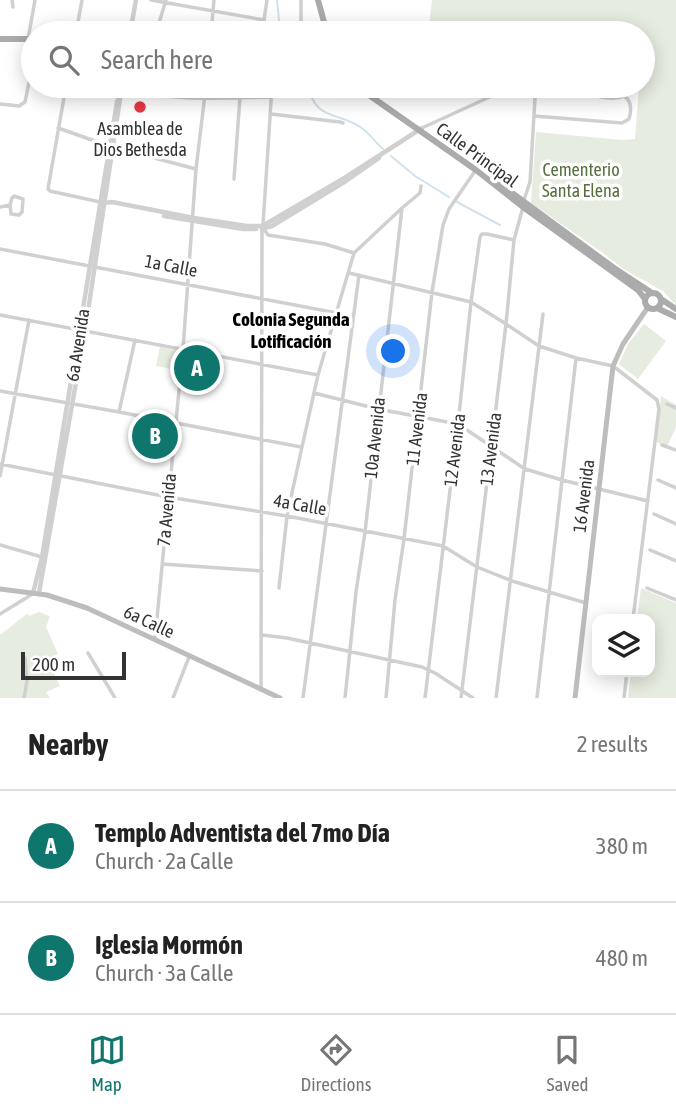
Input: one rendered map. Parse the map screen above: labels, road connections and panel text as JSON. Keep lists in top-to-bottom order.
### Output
{
  "streets": {
    "main road": ["Calle Principal", "16 Avenida", "6a Calle"],
    "street": [
      "1a Calle",
      "6a Avenida",
      "11 Avenida",
      "10a Avenida",
      "13 Avenida",
      "12 Avenida",
      "4a Calle",
      "7a Avenida"
    ]
  },
  "crossings": [
    ["Calle Principal", "11 Avenida"],
    ["Calle Principal", "13 Avenida"],
    ["Calle Principal", "16 Avenida"],
    ["1a Calle", "6a Avenida"],
    ["1a Calle", "7a Avenida"],
    ["6a Avenida", "4a Calle"],
    ["6a Avenida", "6a Calle"],
    ["11 Avenida", "4a Calle"],
    ["10a Avenida", "4a Calle"],
    ["13 Avenida", "12 Avenida"],
    ["13 Avenida", "4a Calle"],
    ["12 Avenida", "4a Calle"],
    ["16 Avenida", "4a Calle"],
    ["4a Calle", "7a Avenida"],
    ["7a Avenida", "6a Calle"]
  ],
  "districts": ["Colonia Segunda Lotificación"],
  "parks": ["Cementerio Santa Elena"],
  "places": ["Asamblea de Dios Bethesda"],
  "scale_bar": "200 m",
  "page": {
    "search": "Search here",
    "pins": ["A", "B"],
    "scale": "200 m",
    "heading": ["Nearby", "2 results"],
    "list": [
      {
        "mark": "A",
        "name": "Templo Adventista del 7mo Día",
        "note": "Church · 2a Calle",
        "value": "380 m"
      },
      {
        "mark": "B",
        "name": "Iglesia Mormón",
        "note": "Church · 3a Calle",
        "value": "480 m"
      }
    ],
    "nav": ["Map", "Directions", "Saved"]
  }
}
